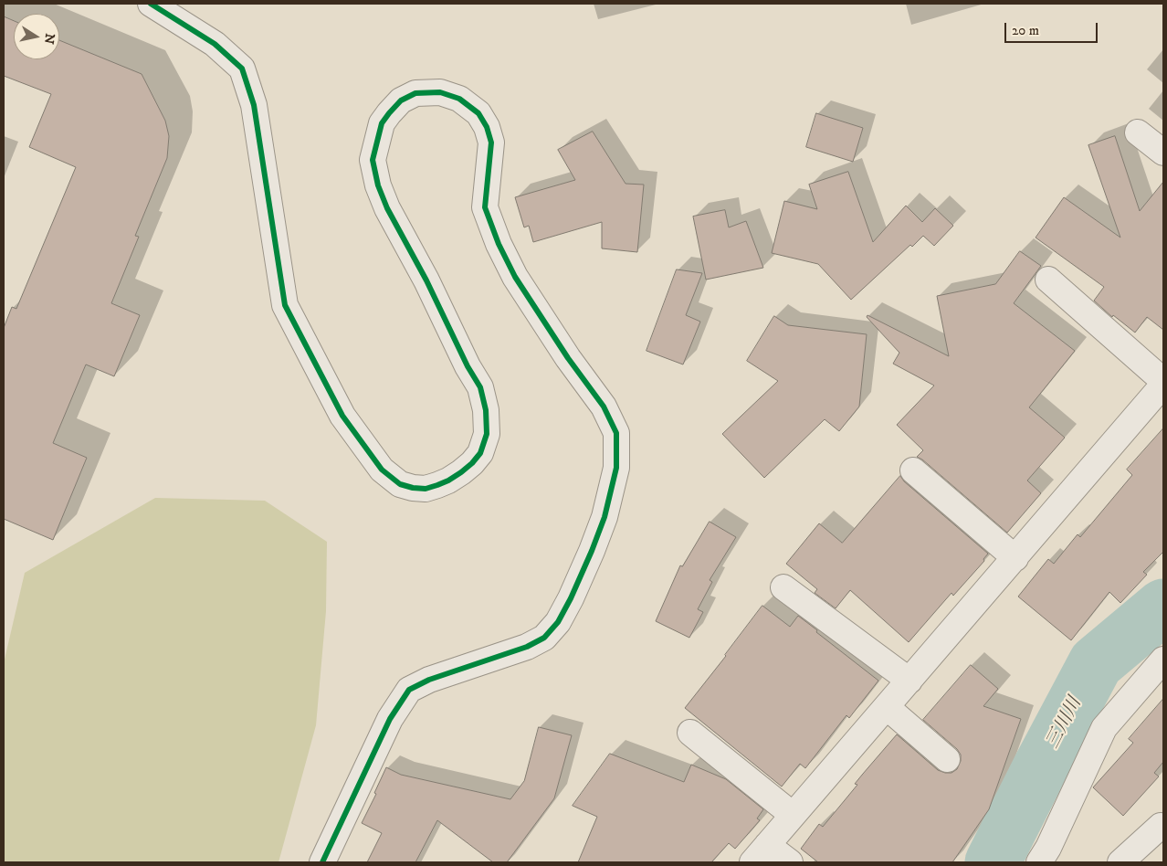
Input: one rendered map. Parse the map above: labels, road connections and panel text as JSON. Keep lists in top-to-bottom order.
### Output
{
  "water": ["三川川"],
  "scale_bar": "20 m",
  "north": "right"
}
